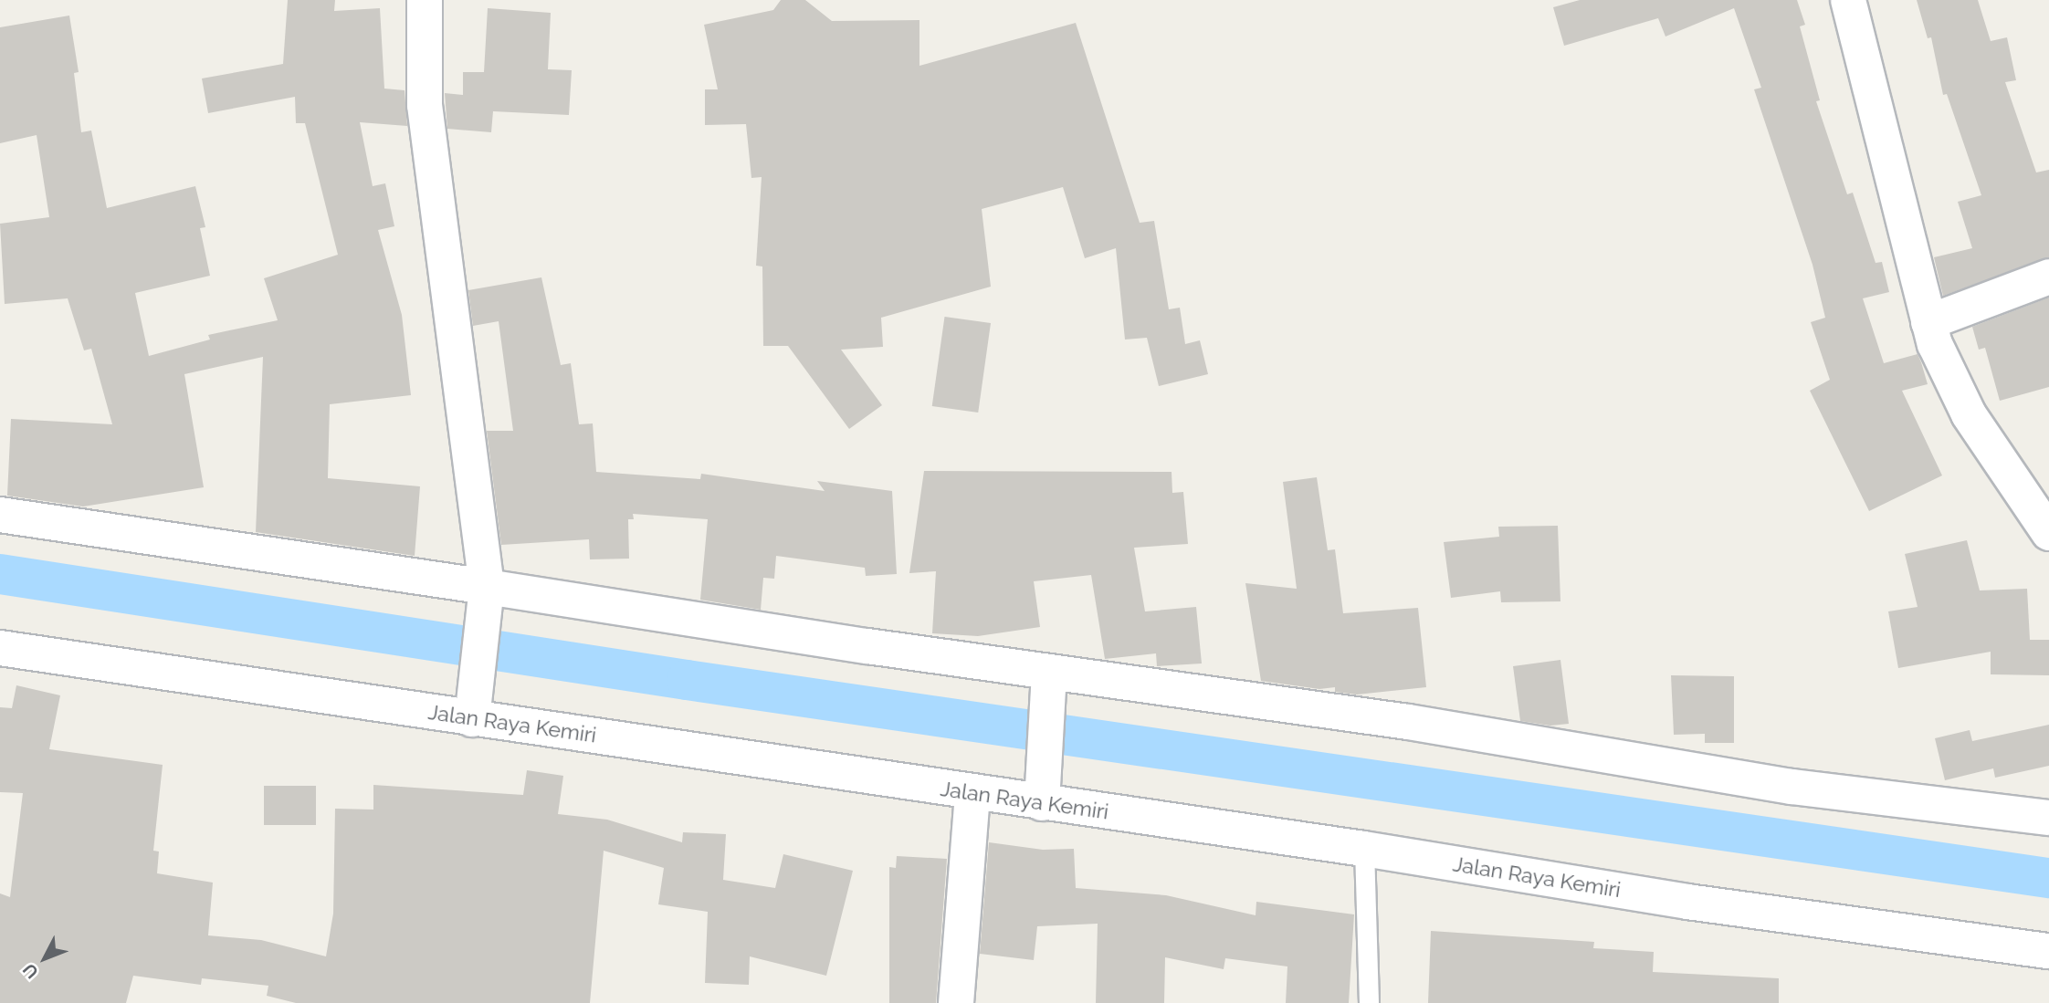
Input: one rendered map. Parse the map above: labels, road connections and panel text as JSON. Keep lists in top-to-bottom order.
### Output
{
  "streets": {
    "street": ["Jalan Raya Kemiri"]
  },
  "north": "bottom left"
}
